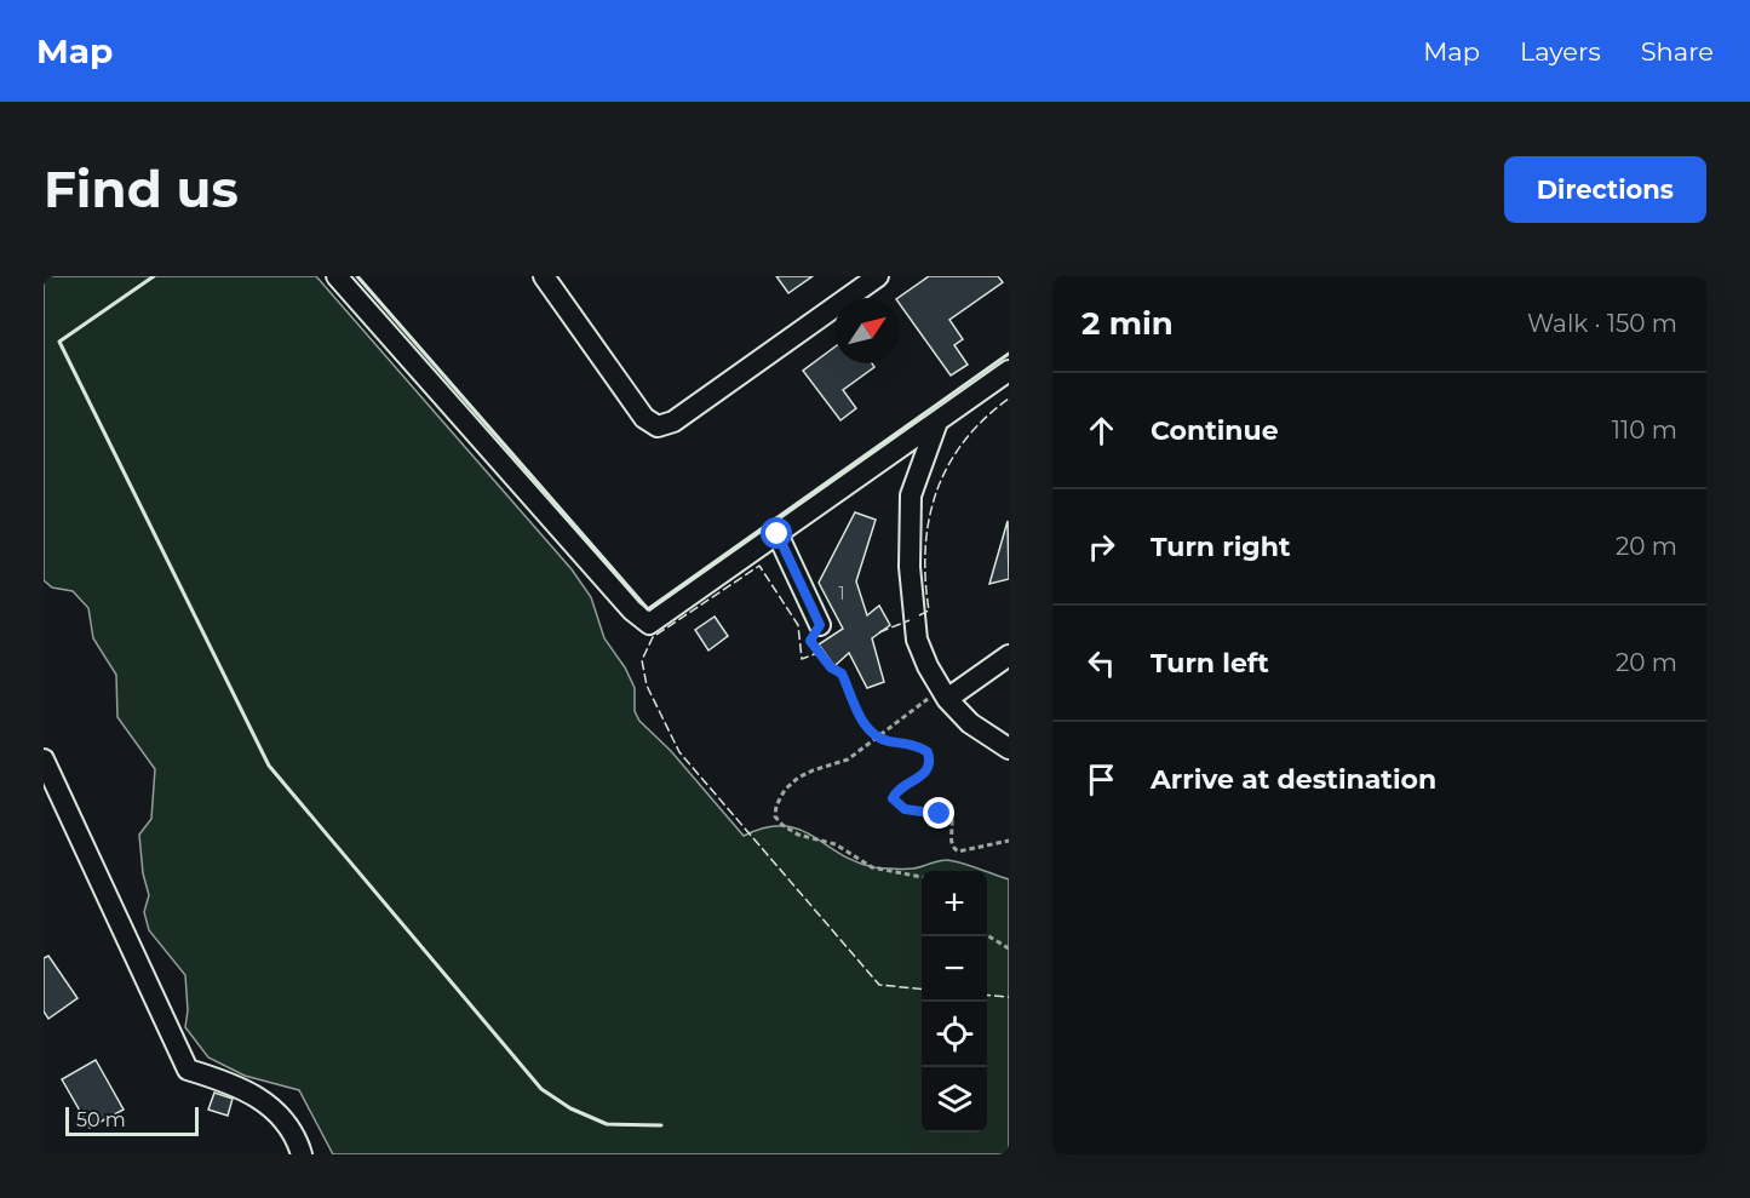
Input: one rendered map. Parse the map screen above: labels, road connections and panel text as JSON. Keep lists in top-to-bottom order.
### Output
{
  "house_numbers": ["1"],
  "scale_bar": "50 m",
  "north": "top right",
  "page": {
    "header": "Map",
    "nav": ["Map", "Layers", "Share"],
    "buttons": "Directions",
    "title": "Find us",
    "heading": ["2 min", "Walk · 150 m"],
    "list": [
      ["Continue", "110 m"],
      ["Turn right", "20 m"],
      ["Turn left", "20 m"],
      "Arrive at destination"
    ],
    "map_buttons": ["+", "−"],
    "scale": "50 m"
  }
}
